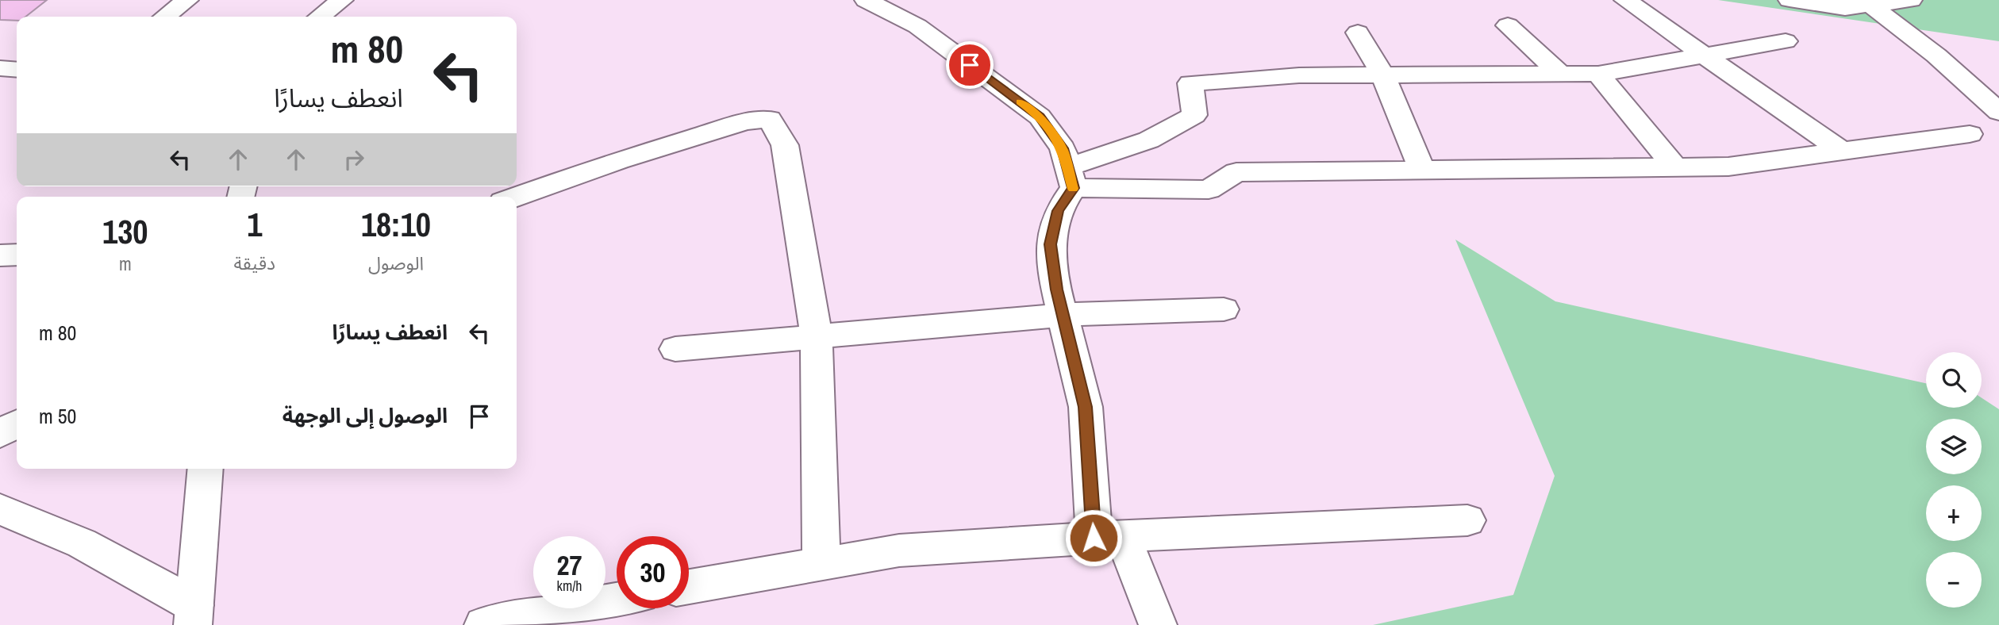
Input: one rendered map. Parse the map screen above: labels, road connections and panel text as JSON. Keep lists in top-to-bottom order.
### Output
{
  "page": {
    "turn": ["80 m", "انعطف يسارًا"],
    "eta": [
      "18:10",
      "الوصول",
      "1",
      "دقيقة",
      "130",
      "m"
    ],
    "list": [
      {
        "name": "انعطف يسارًا",
        "value": "80 m"
      },
      {
        "name": "الوصول إلى الوجهة",
        "value": "50 m"
      }
    ],
    "map_buttons": ["+", "−"],
    "speed": "27 km/h",
    "limit": "30"
  }
}
